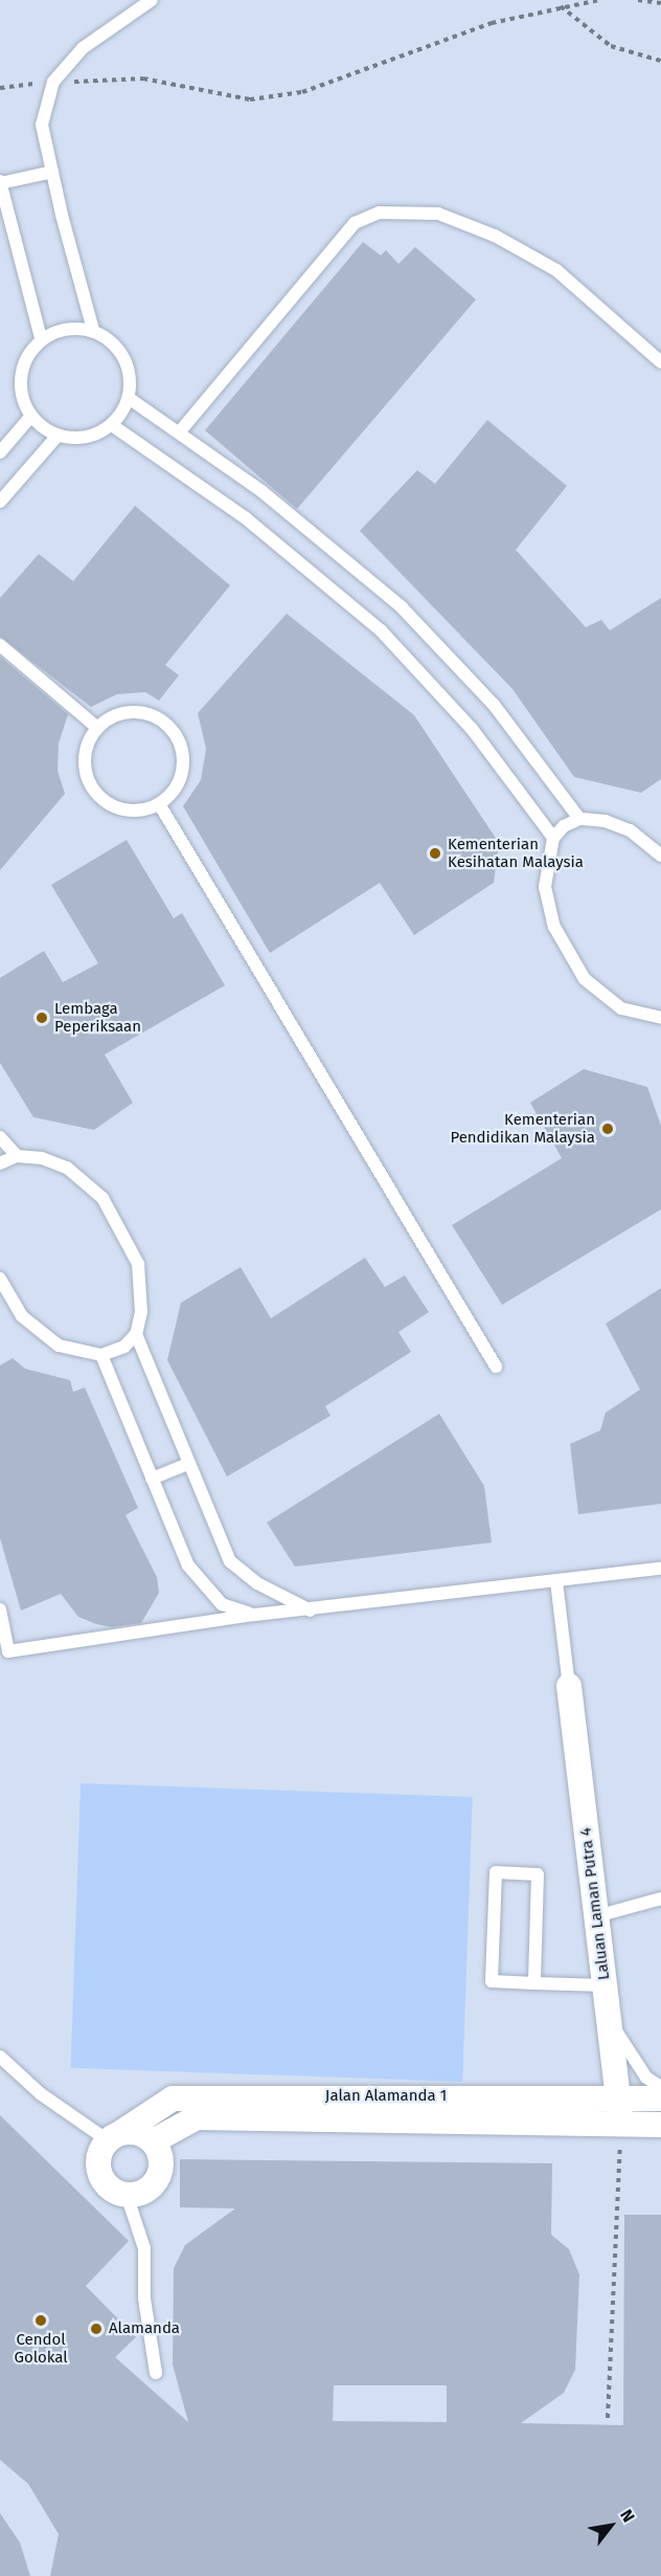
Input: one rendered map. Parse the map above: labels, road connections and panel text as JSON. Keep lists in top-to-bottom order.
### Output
{
  "streets": {
    "street": ["Laluan Laman Putra 4", "Jalan Alamanda 1"]
  },
  "crossings": [
    ["Laluan Laman Putra 4", "Jalan Alamanda 1"]
  ],
  "places": [
    "Kementerian Kesihatan Malaysia",
    "Lembaga Peperiksaan",
    "Kementerian Pendidikan Malaysia",
    "Cendol Golokal",
    "Alamanda"
  ],
  "north": "top right"
}
